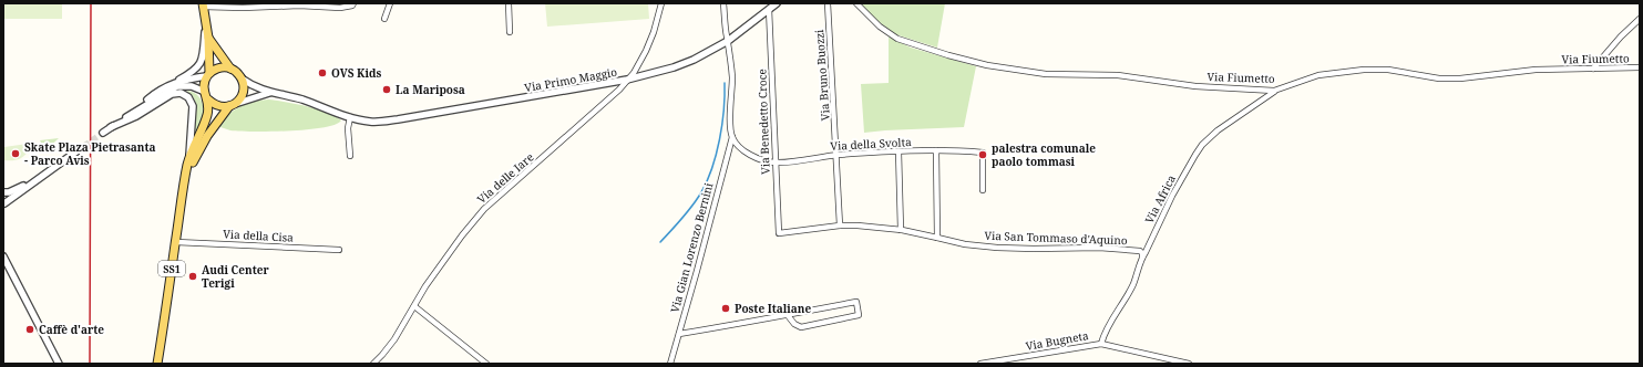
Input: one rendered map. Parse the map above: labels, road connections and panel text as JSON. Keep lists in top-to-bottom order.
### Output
{
  "streets": {
    "main road": ["SS1"],
    "street": [
      "Via Fiumetto",
      "Via Bruno Buozzi",
      "Via Primo Maggio",
      "Via Benedetto Croce",
      "Via della Svolta",
      "Via delle Iare",
      "Via Africa",
      "Via della Cisa",
      "Via San Tommaso d'Aquino",
      "Via Gian Lorenzo Bernini",
      "Via Bugneta"
    ]
  },
  "crossings": [
    ["Via Fiumetto", "Via Africa"],
    ["Via Bruno Buozzi", "Via della Svolta"],
    ["Via Bruno Buozzi", "Via San Tommaso d'Aquino"],
    ["Via Primo Maggio", "Via Benedetto Croce"],
    ["Via Primo Maggio", "Via delle Iare"],
    ["Via Primo Maggio", "Via Gian Lorenzo Bernini"],
    ["Via Primo Maggio", "SS1"],
    ["Via Benedetto Croce", "Via della Svolta"],
    ["Via Benedetto Croce", "Via San Tommaso d'Aquino"],
    ["Via della Svolta", "Via Gian Lorenzo Bernini"],
    ["Via Africa", "Via San Tommaso d'Aquino"],
    ["Via Africa", "Via Bugneta"],
    ["Via della Cisa", "SS1"]
  ],
  "places": [
    "OVS Kids",
    "La Mariposa",
    "Skate Plaza Pietrasanta - Parco Avis",
    "palestra comunale paolo tommasi",
    "Audi Center Terigi",
    "Poste Italiane",
    "Caffè d'arte"
  ]
}
